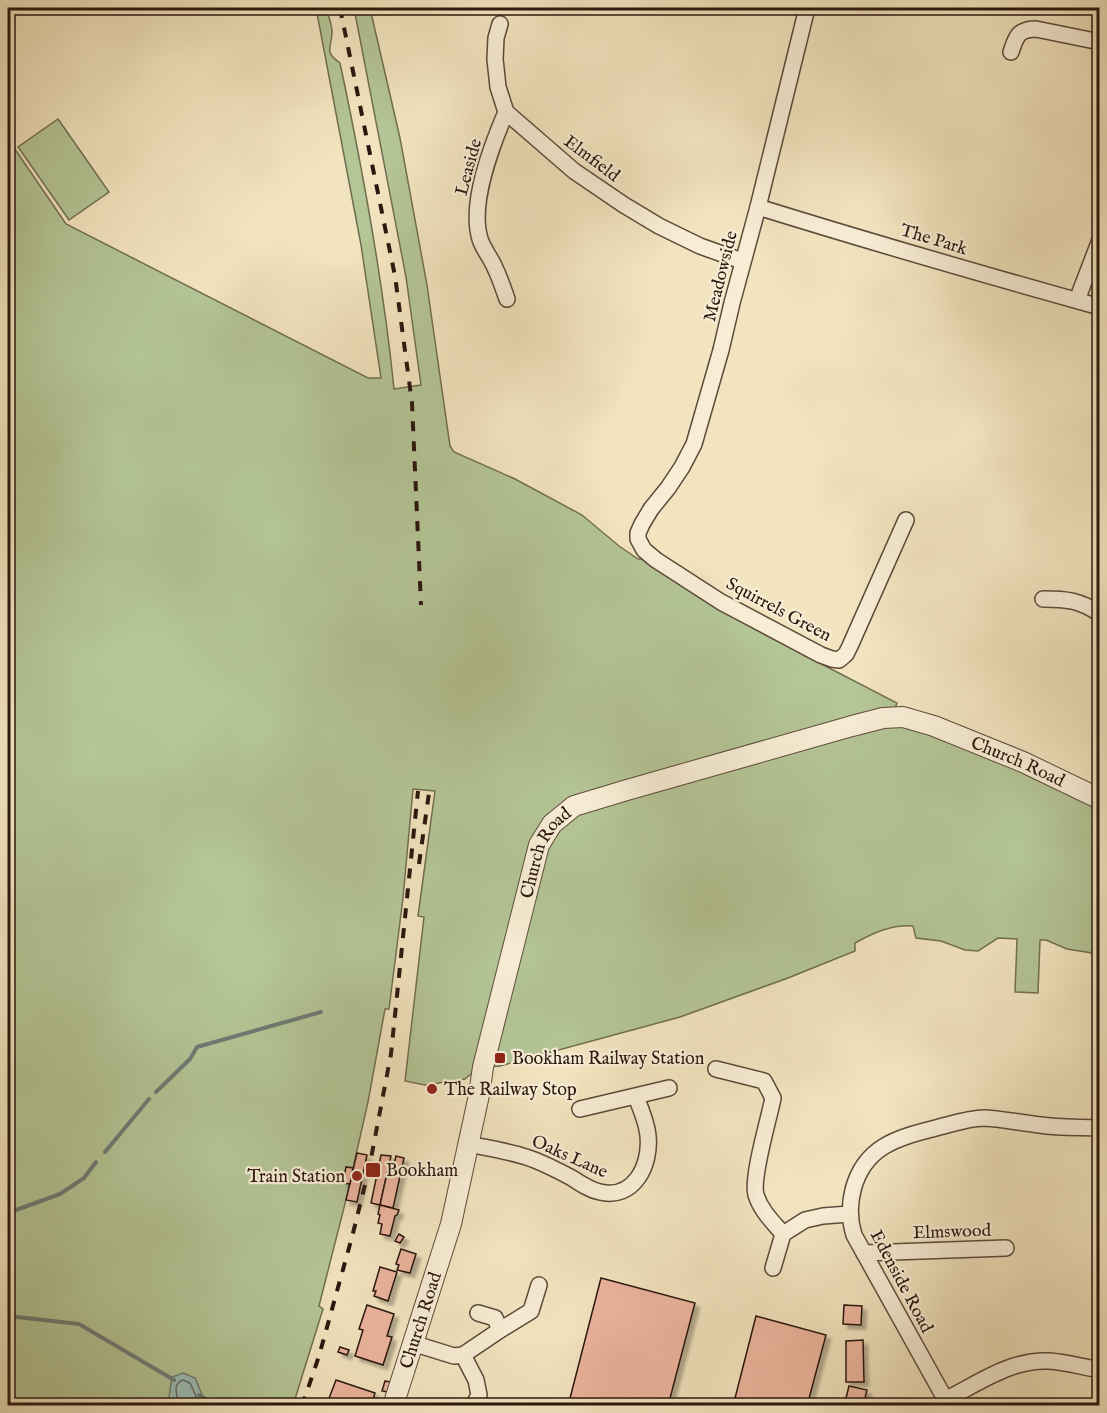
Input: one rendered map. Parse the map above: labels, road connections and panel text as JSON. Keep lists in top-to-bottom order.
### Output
{
  "streets": {
    "street": [
      "Elmfield",
      "Leaside",
      "The Park",
      "Meadowside",
      "Squirrels Green",
      "Church Road",
      "Oaks Lane",
      "Elmswood",
      "Edenside Road"
    ]
  },
  "crossings": [
    ["Elmfield", "Leaside"],
    ["Elmfield", "Meadowside"],
    ["The Park", "Meadowside"],
    ["Meadowside", "Squirrels Green"],
    ["Church Road", "Oaks Lane"],
    ["Elmswood", "Edenside Road"]
  ],
  "places": {
    "transit": ["Bookham Railway Station", "Bookham"],
    "other": ["The Railway Stop", "Train Station"]
  }
}
